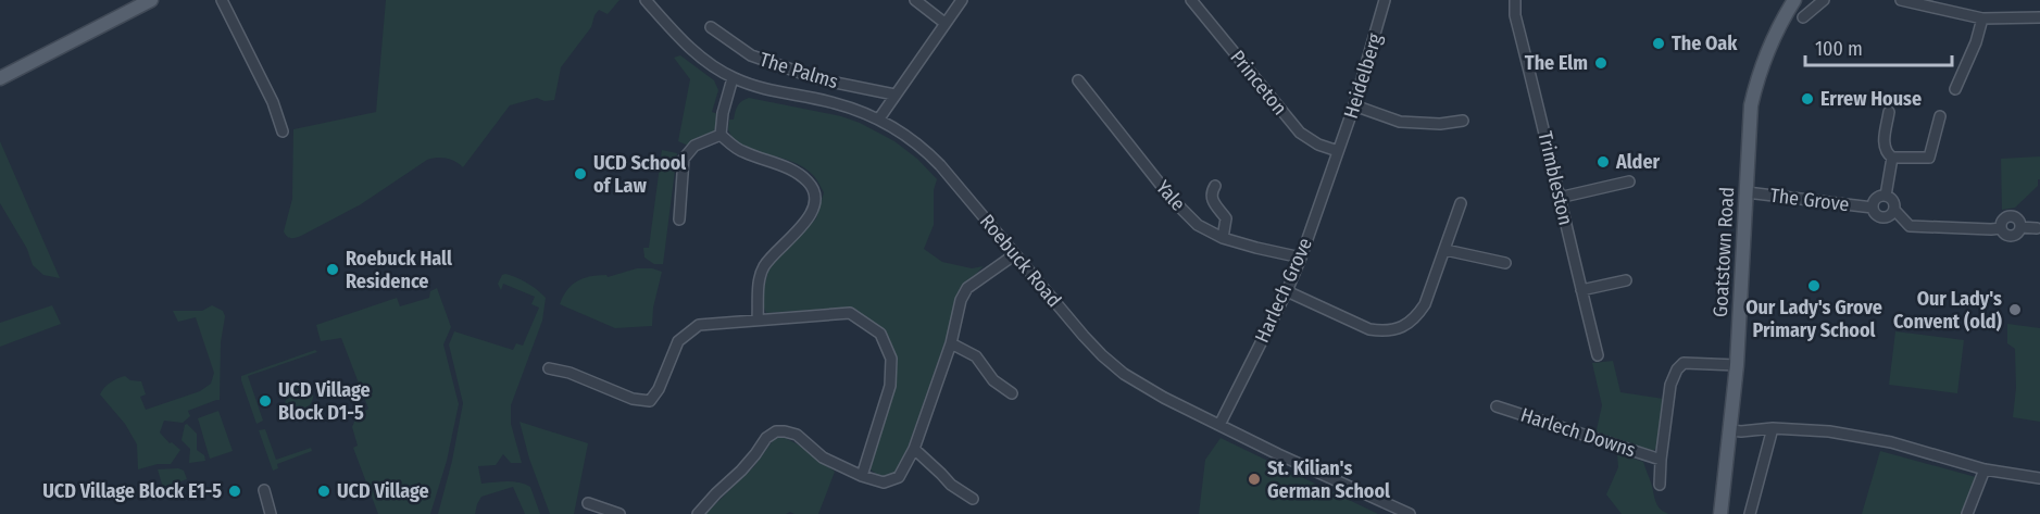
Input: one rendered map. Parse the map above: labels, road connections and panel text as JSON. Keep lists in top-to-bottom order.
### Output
{
  "streets": {
    "main road": ["Goatstown Road"],
    "street": [
      "The Palms",
      "Heidelberg",
      "Princeton",
      "Trimbleston",
      "Yale",
      "The Grove",
      "Roebuck Road",
      "Harlech Grove",
      "Harlech Downs"
    ]
  },
  "crossings": [
    ["Heidelberg", "Princeton"],
    ["Heidelberg", "Harlech Grove"],
    ["Princeton", "Harlech Grove"],
    ["Yale", "Harlech Grove"],
    ["The Grove", "Goatstown Road"],
    ["Goatstown Road", "Harlech Downs"],
    ["Roebuck Road", "Harlech Grove"]
  ],
  "places": [
    "The Oak",
    "The Elm",
    "Errew House",
    "Alder",
    "UCD School of Law",
    "Roebuck Hall Residence",
    "Our Lady's Grove Primary School",
    "Our Lady's Convent (old)",
    "UCD Village Block D1-5",
    "St. Kilian's German School",
    "UCD Village Block E1-5",
    "UCD Village"
  ],
  "scale_bar": "100 m"
}
